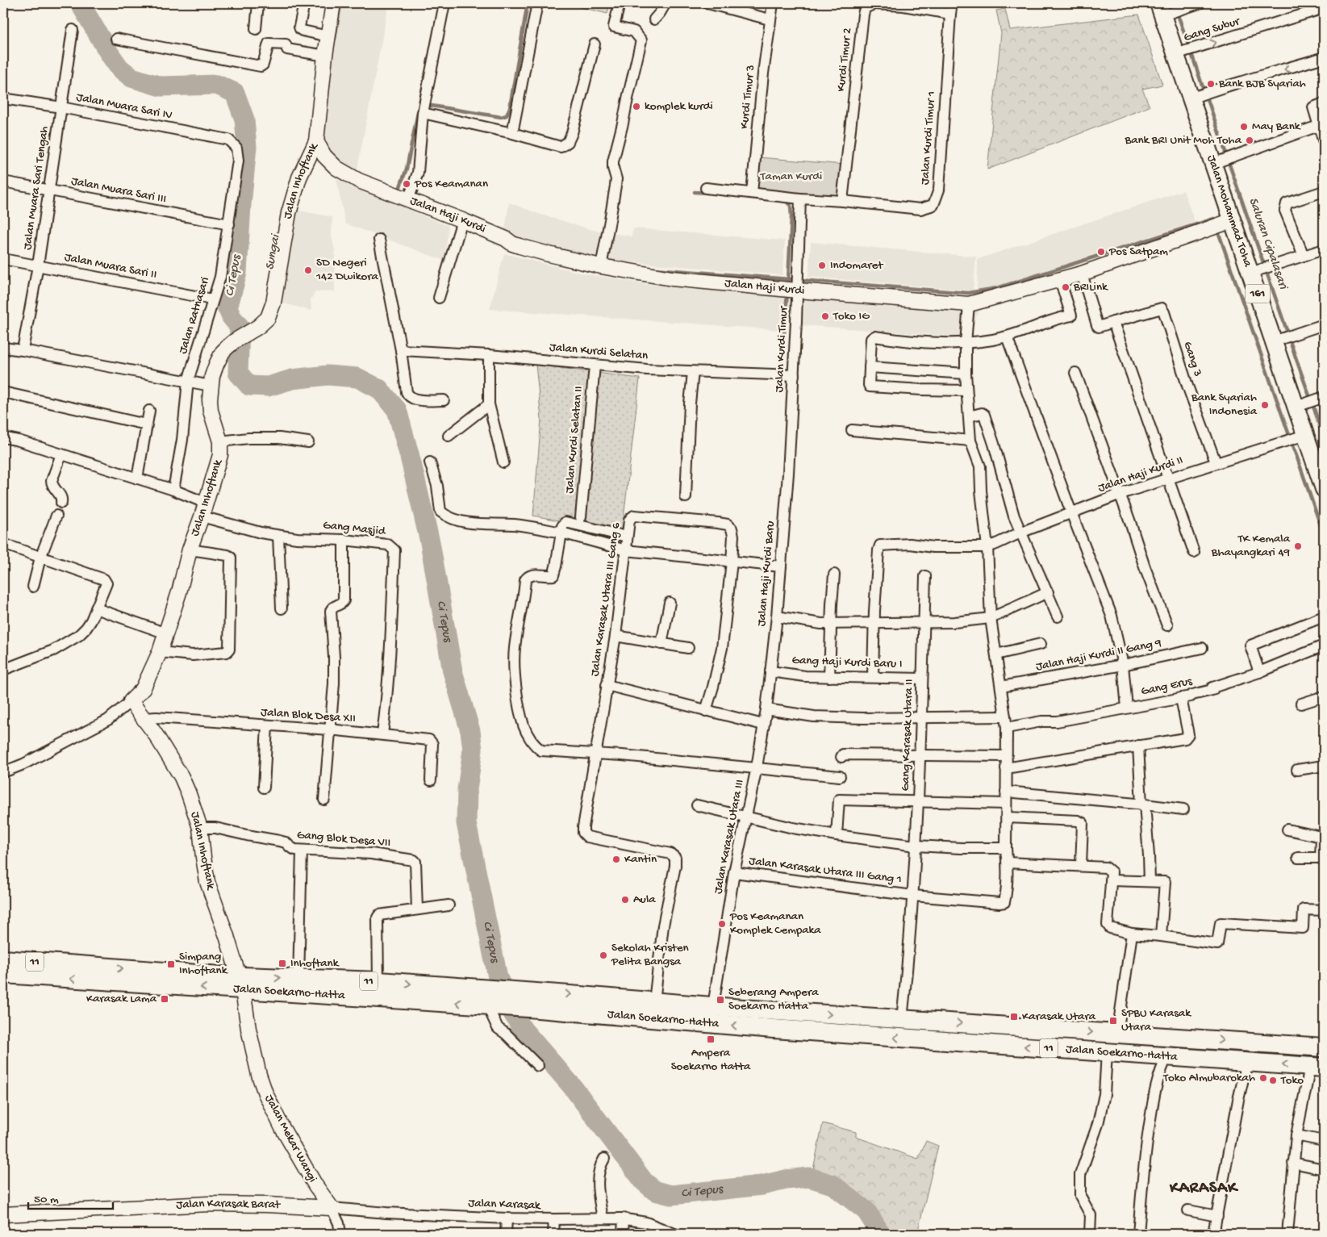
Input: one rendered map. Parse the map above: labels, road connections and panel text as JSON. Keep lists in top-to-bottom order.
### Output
{
  "streets": {
    "highway": ["11", "Jalan Soekarno-Hatta"],
    "main road": ["Jalan Mohammad Toha", "161"],
    "street": [
      "Gang Subur",
      "Kurdi Timur 2",
      "Kurdi Timur 3",
      "Jalan Muara Sari IV",
      "Jalan Kurdi Timur 1",
      "Jalan Inhoftank",
      "Jalan Muara Sari Tengah",
      "Jalan Muara Sari III",
      "Jalan Haji Kurdi",
      "Jalan Muara Sari II",
      "Jalan Ratnasari",
      "Jalan Kurdi Timur",
      "Jalan Kurdi Selatan",
      "Gang 3",
      "Jalan Kurdi Selatan II",
      "Jalan Haji Kurdi II",
      "Gang Masjid",
      "Jalan Haji Kurdi Baru",
      "Jalan Karasak Utara III Gang 6",
      "Jalan Haji Kurdi II Gang 9",
      "Gang Haji Kurdi Baru I",
      "Gang Erus",
      "Jalan Blok Desa XII",
      "Gang Karasak Utara II",
      "Jalan Karasak Utara III",
      "Gang Blok Desa VII",
      "Jalan Karasak Utara III Gang 1",
      "Jalan Mekar Wangi",
      "Jalan Karasak",
      "Jalan Karasak Barat"
    ]
  },
  "crossings": [
    ["Gang Subur", "Jalan Mohammad Toha"],
    ["Kurdi Timur 2", "Jalan Kurdi Timur 1"],
    ["Kurdi Timur 3", "Jalan Kurdi Timur 1"],
    ["Jalan Muara Sari IV", "Jalan Muara Sari Tengah"],
    ["Jalan Muara Sari IV", "Jalan Ratnasari"],
    ["Jalan Kurdi Timur 1", "Jalan Kurdi Timur"],
    ["Jalan Inhoftank", "Jalan Haji Kurdi"],
    ["Jalan Inhoftank", "Gang Masjid"],
    ["Jalan Inhoftank", "Jalan Blok Desa XII"],
    ["Jalan Inhoftank", "Gang Blok Desa VII"],
    ["Jalan Inhoftank", "Jalan Soekarno-Hatta"],
    ["Jalan Inhoftank", "Jalan Mekar Wangi"],
    ["Jalan Muara Sari Tengah", "Jalan Muara Sari III"],
    ["Jalan Muara Sari Tengah", "Jalan Muara Sari II"],
    ["Jalan Muara Sari III", "Jalan Ratnasari"],
    ["Jalan Mohammad Toha", "Jalan Haji Kurdi"],
    ["Jalan Mohammad Toha", "Jalan Haji Kurdi II"],
    ["Jalan Haji Kurdi", "Jalan Kurdi Timur"],
    ["Jalan Muara Sari II", "Jalan Ratnasari"],
    ["Jalan Ratnasari", "Gang Masjid"],
    ["Jalan Kurdi Timur", "Jalan Kurdi Selatan"],
    ["Jalan Kurdi Timur", "Jalan Haji Kurdi Baru"],
    ["Jalan Kurdi Selatan", "Jalan Kurdi Selatan II"],
    ["Gang 3", "Jalan Haji Kurdi II"],
    ["Gang Masjid", "Jalan Blok Desa XII"],
    ["Jalan Haji Kurdi Baru", "Gang Haji Kurdi Baru I"],
    ["Jalan Haji Kurdi Baru", "Jalan Karasak Utara III"],
    ["Jalan Karasak Utara III Gang 6", "Jalan Karasak Utara III"],
    ["Jalan Karasak Utara III Gang 6", "Jalan Soekarno-Hatta"],
    ["Gang Haji Kurdi Baru I", "Gang Karasak Utara II"],
    ["Gang Haji Kurdi Baru I", "Jalan Karasak Utara III"],
    ["Gang Karasak Utara II", "Jalan Karasak Utara III Gang 1"],
    ["Gang Karasak Utara II", "Jalan Soekarno-Hatta"],
    ["Jalan Karasak Utara III", "Jalan Karasak Utara III Gang 1"],
    ["Jalan Karasak Utara III", "Jalan Soekarno-Hatta"],
    ["Jalan Soekarno-Hatta", "Jalan Mekar Wangi"],
    ["Jalan Mekar Wangi", "Jalan Karasak"],
    ["Jalan Mekar Wangi", "Jalan Karasak Barat"],
    ["Jalan Karasak", "Jalan Karasak Barat"]
  ],
  "districts": ["KARASAK"],
  "water": ["Saluran Cipalasari", "Sungai", "Ci Tepus"],
  "parks": ["Taman Kurdi"],
  "places": {
    "other": [
      "Bank BJB Syariah",
      "komplek kurdi",
      "May Bank",
      "Bank BRI Unit Moh Toha",
      "Pos Keamanan",
      "Pos Satpam",
      "Indomaret",
      "SD Negeri 142 Dwikora",
      "BRILink",
      "Toko IG",
      "Bank Syariah Indonesia",
      "TK Kemala Bhayangkari 49",
      "Kantin",
      "Aula",
      "Pos Keamanan Komplek Cempaka",
      "Sekolah Kristen Pelita Bangsa",
      "Toko Almubarokah",
      "Toko"
    ],
    "transit": [
      "Inhoftank",
      "Simpang Inhoftank",
      "Karasak Lama",
      "Seberang Ampera Soekarno Hatta",
      "Karasak Utara",
      "SPBU Karasak Utara",
      "Ampera Soekarno Hatta"
    ]
  },
  "scale_bar": "50 m"
}
